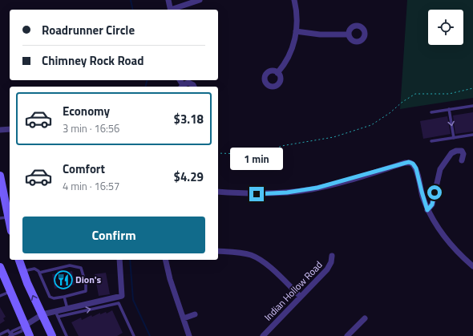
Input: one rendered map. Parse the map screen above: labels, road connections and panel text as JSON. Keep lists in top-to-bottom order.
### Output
{
  "streets": {
    "street": ["Indian Hollow Road"]
  },
  "places": {
    "restaurant": ["Dion's"]
  },
  "page": {
    "banner": ["Roadrunner Circle", "Chimney Rock Road"],
    "list": [
      {
        "name": "Economy",
        "note": "3 min · 16:56",
        "value": "$3.18"
      },
      {
        "name": "Comfort",
        "note": "4 min · 16:57",
        "value": "$4.29"
      }
    ],
    "bubble": "1 min",
    "buttons": "Confirm"
  }
}
